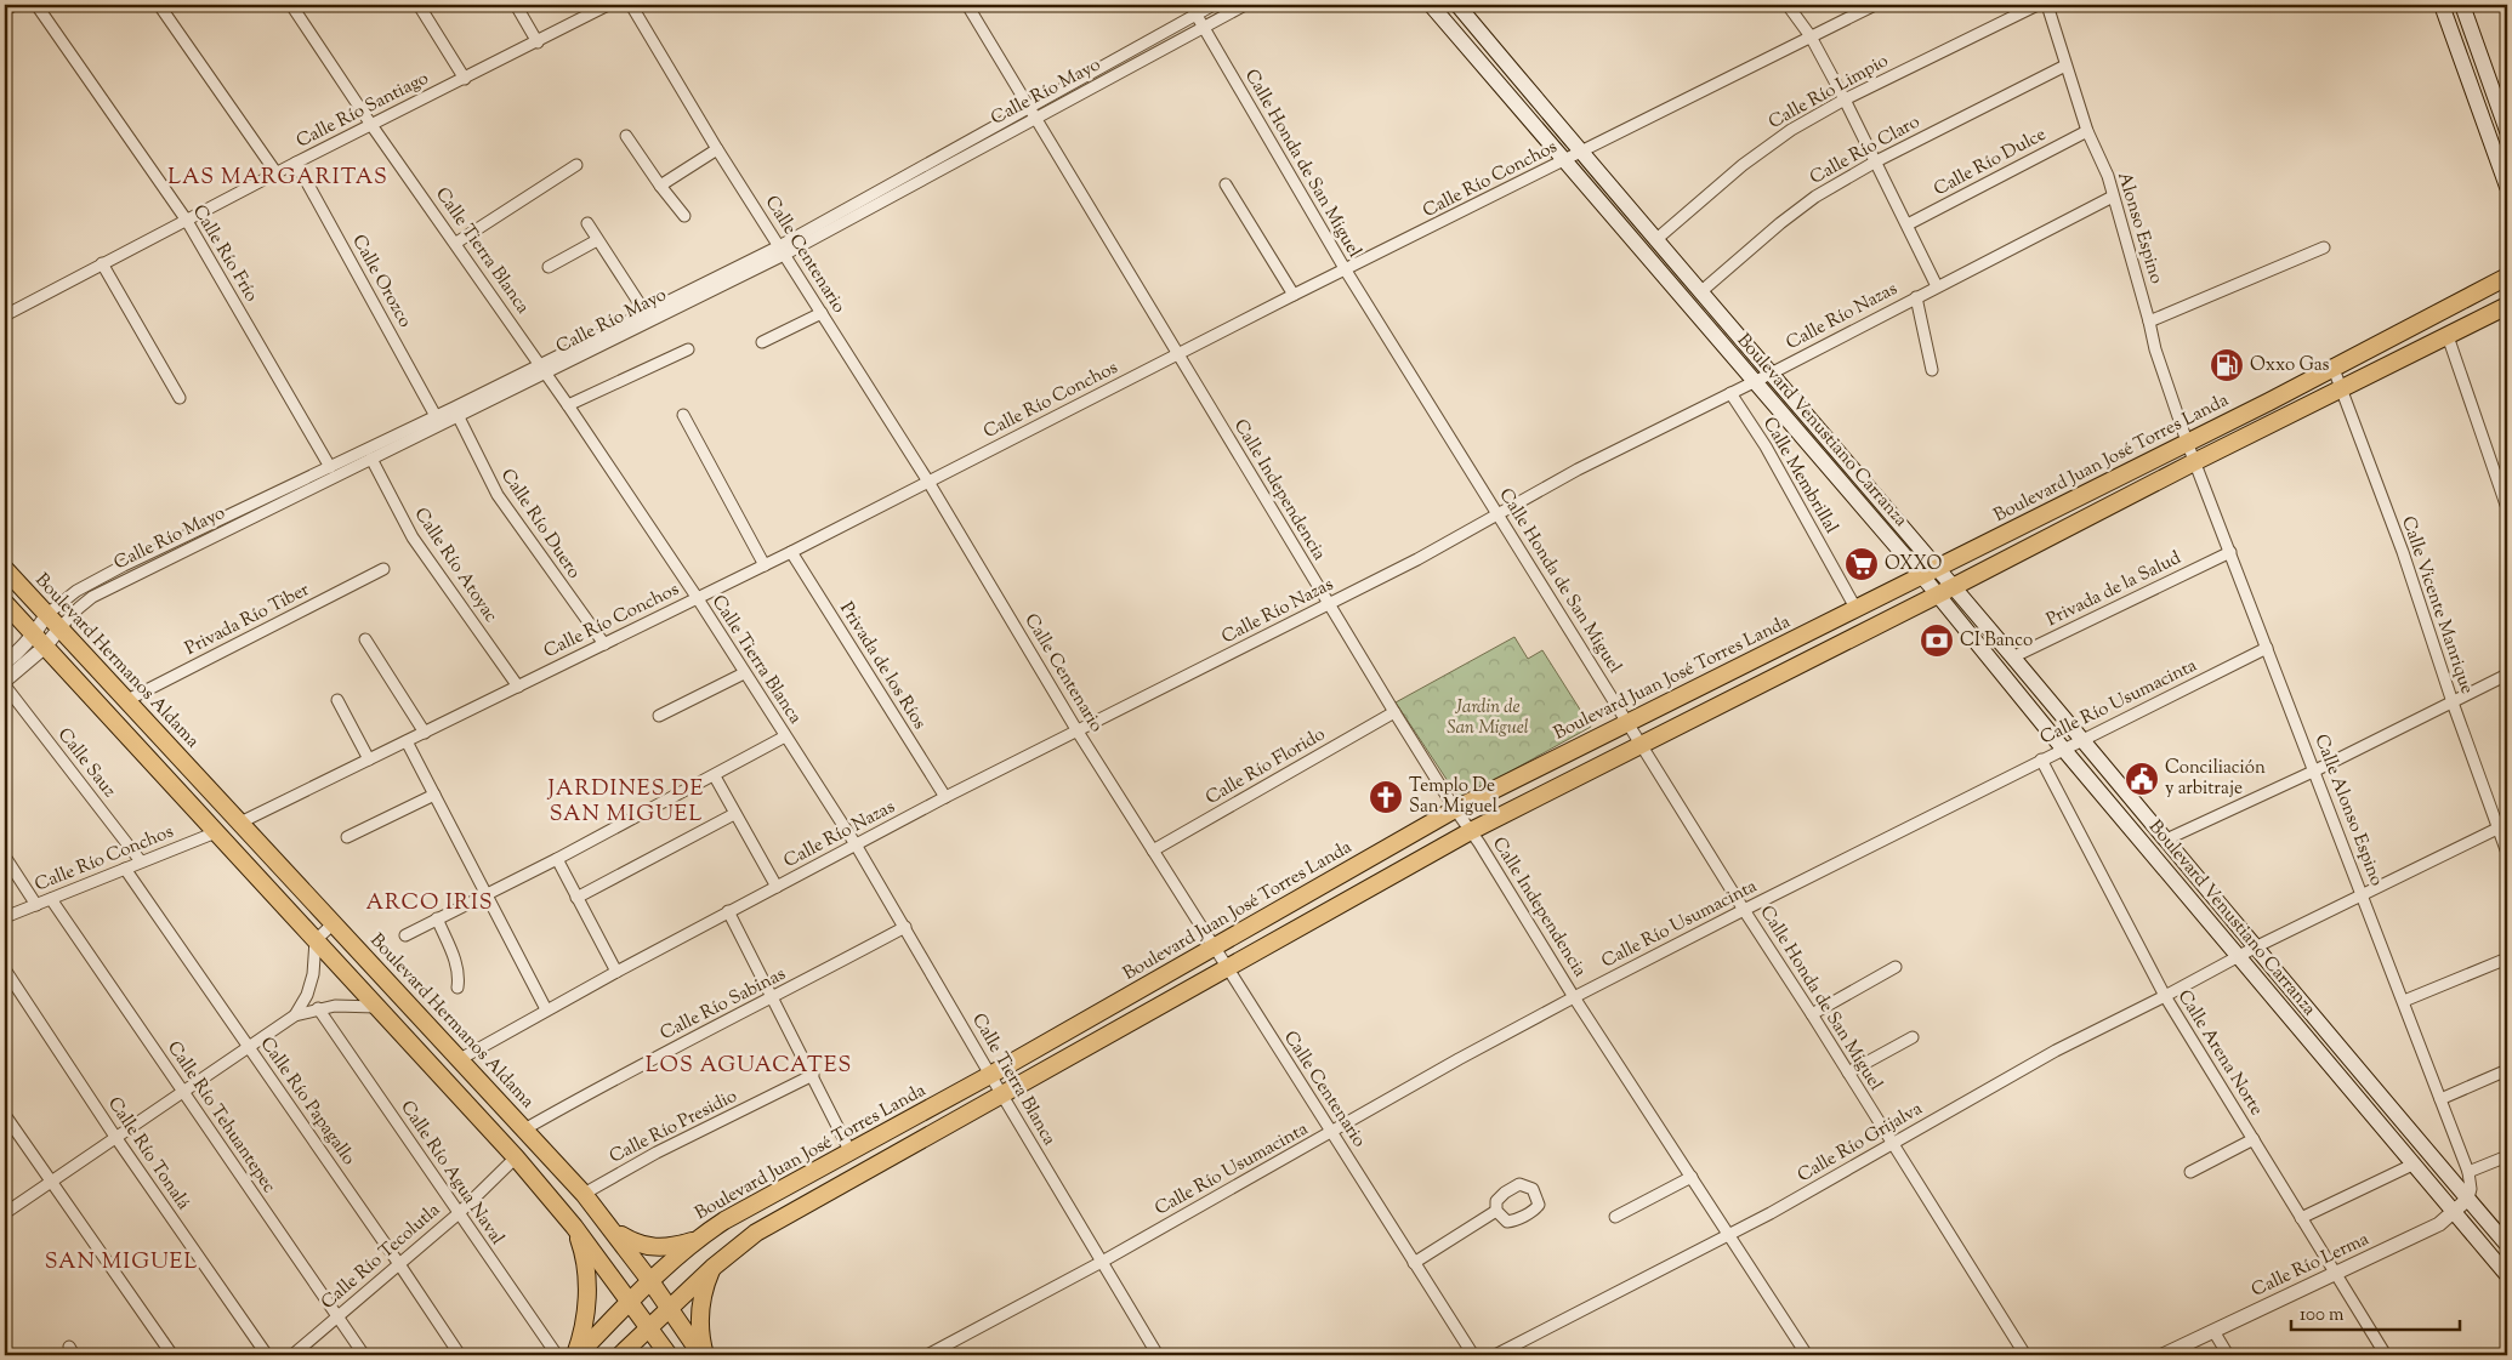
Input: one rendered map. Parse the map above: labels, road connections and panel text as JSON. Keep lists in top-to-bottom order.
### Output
{
  "streets": {
    "main road": ["Boulevard Venustiano Carranza", "Boulevard Juan José Torres Landa", "Boulevard Hermanos Aldama"],
    "street": [
      "Calle Río Mayo",
      "Calle Río Limpio",
      "Calle Río Santiago",
      "Calle Río Claro",
      "Calle Río Dulce",
      "Calle Honda de San Miguel",
      "Calle Río Conchos",
      "Alonso Espino",
      "Calle Tierra Blanca",
      "Calle Río Frío",
      "Calle Centenario",
      "Calle Orozco",
      "Calle Río Nazas",
      "Calle Membrillal",
      "Calle Independencia",
      "Calle Río Duero",
      "Calle Río Atoyac",
      "Privada de la Salud",
      "Calle Vicente Manrique",
      "Privada Río Tiber",
      "Privada de los Ríos",
      "Calle Río Usumacinta",
      "Calle Sauz",
      "Calle Río Florido",
      "Calle Alonso Espino",
      "Calle Río Sabinas",
      "Calle Arena Norte",
      "Calle Río Papagallo",
      "Calle Río Tehuantepec",
      "Calle Río Presidio",
      "Calle Río Grijalva",
      "Calle Río Tonalá",
      "Calle Río Agua Naval",
      "Calle Río Tecolutla",
      "Calle Río Lerma"
    ]
  },
  "crossings": [
    ["Calle Río Mayo", "Calle Honda de San Miguel"],
    ["Calle Río Mayo", "Calle Tierra Blanca"],
    ["Calle Río Mayo", "Calle Río Frío"],
    ["Calle Río Mayo", "Calle Centenario"],
    ["Calle Río Mayo", "Calle Orozco"],
    ["Calle Río Mayo", "Calle Independencia"],
    ["Calle Río Mayo", "Calle Río Duero"],
    ["Calle Río Mayo", "Calle Río Atoyac"],
    ["Calle Río Mayo", "Boulevard Hermanos Aldama"],
    ["Calle Río Mayo", "Calle Sauz"],
    ["Calle Río Limpio", "Boulevard Venustiano Carranza"],
    ["Calle Río Santiago", "Calle Tierra Blanca"],
    ["Calle Río Santiago", "Calle Río Frío"],
    ["Calle Río Santiago", "Calle Orozco"],
    ["Calle Río Claro", "Alonso Espino"],
    ["Calle Río Claro", "Boulevard Venustiano Carranza"],
    ["Calle Río Dulce", "Alonso Espino"],
    ["Calle Honda de San Miguel", "Calle Río Conchos"],
    ["Calle Honda de San Miguel", "Calle Río Nazas"],
    ["Calle Honda de San Miguel", "Boulevard Juan José Torres Landa"],
    ["Calle Honda de San Miguel", "Calle Río Usumacinta"],
    ["Calle Honda de San Miguel", "Calle Río Grijalva"],
    ["Calle Río Conchos", "Calle Tierra Blanca"],
    ["Calle Río Conchos", "Calle Centenario"],
    ["Calle Río Conchos", "Boulevard Venustiano Carranza"],
    ["Calle Río Conchos", "Calle Independencia"],
    ["Calle Río Conchos", "Calle Río Duero"],
    ["Calle Río Conchos", "Calle Río Atoyac"],
    ["Calle Río Conchos", "Boulevard Hermanos Aldama"],
    ["Calle Río Conchos", "Privada de los Ríos"],
    ["Calle Río Conchos", "Calle Sauz"],
    ["Calle Río Conchos", "Calle Río Papagallo"],
    ["Calle Río Conchos", "Calle Río Tehuantepec"],
    ["Alonso Espino", "Calle Río Nazas"],
    ["Alonso Espino", "Boulevard Juan José Torres Landa"],
    ["Alonso Espino", "Calle Alonso Espino"],
    ["Calle Tierra Blanca", "Calle Río Nazas"],
    ["Calle Tierra Blanca", "Boulevard Juan José Torres Landa"],
    ["Calle Tierra Blanca", "Calle Río Usumacinta"],
    ["Calle Tierra Blanca", "Calle Río Sabinas"],
    ["Calle Centenario", "Calle Río Nazas"],
    ["Calle Centenario", "Boulevard Juan José Torres Landa"],
    ["Calle Centenario", "Calle Río Usumacinta"],
    ["Calle Centenario", "Calle Río Florido"],
    ["Calle Río Nazas", "Boulevard Venustiano Carranza"],
    ["Calle Río Nazas", "Calle Membrillal"],
    ["Calle Río Nazas", "Calle Independencia"],
    ["Calle Río Nazas", "Boulevard Hermanos Aldama"],
    ["Calle Río Nazas", "Privada de los Ríos"],
    ["Boulevard Venustiano Carranza", "Boulevard Juan José Torres Landa"],
    ["Boulevard Venustiano Carranza", "Privada de la Salud"],
    ["Boulevard Venustiano Carranza", "Calle Río Usumacinta"],
    ["Boulevard Venustiano Carranza", "Calle Río Grijalva"],
    ["Boulevard Venustiano Carranza", "Calle Río Lerma"],
    ["Boulevard Juan José Torres Landa", "Calle Membrillal"],
    ["Boulevard Juan José Torres Landa", "Calle Independencia"],
    ["Boulevard Juan José Torres Landa", "Calle Vicente Manrique"],
    ["Boulevard Juan José Torres Landa", "Boulevard Hermanos Aldama"],
    ["Calle Independencia", "Calle Río Usumacinta"],
    ["Calle Independencia", "Calle Río Florido"],
    ["Calle Independencia", "Calle Río Grijalva"],
    ["Privada de la Salud", "Calle Alonso Espino"],
    ["Calle Vicente Manrique", "Calle Río Grijalva"],
    ["Privada Río Tiber", "Boulevard Hermanos Aldama"],
    ["Boulevard Hermanos Aldama", "Calle Río Sabinas"],
    ["Boulevard Hermanos Aldama", "Calle Río Presidio"],
    ["Calle Río Usumacinta", "Calle Alonso Espino"],
    ["Calle Río Usumacinta", "Calle Arena Norte"],
    ["Calle Alonso Espino", "Calle Río Grijalva"],
    ["Calle Arena Norte", "Calle Río Grijalva"],
    ["Calle Arena Norte", "Calle Río Lerma"],
    ["Calle Río Papagallo", "Calle Río Tecolutla"],
    ["Calle Río Tehuantepec", "Calle Río Tecolutla"],
    ["Calle Río Agua Naval", "Calle Río Tecolutla"]
  ],
  "districts": [
    "LAS MARGARITAS",
    "JARDINES DE SAN MIGUEL",
    "ARCO IRIS",
    "LOS AGUACATES",
    "SAN MIGUEL"
  ],
  "parks": ["Jardin de San Miguel"],
  "places": {
    "fuel station": ["Oxxo Gas"],
    "supermarket": ["OXXO"],
    "bank": ["CI Banco"],
    "public building": ["Conciliación y arbitraje"],
    "church": ["Templo De San Miguel"]
  },
  "scale_bar": "100 m"
}
